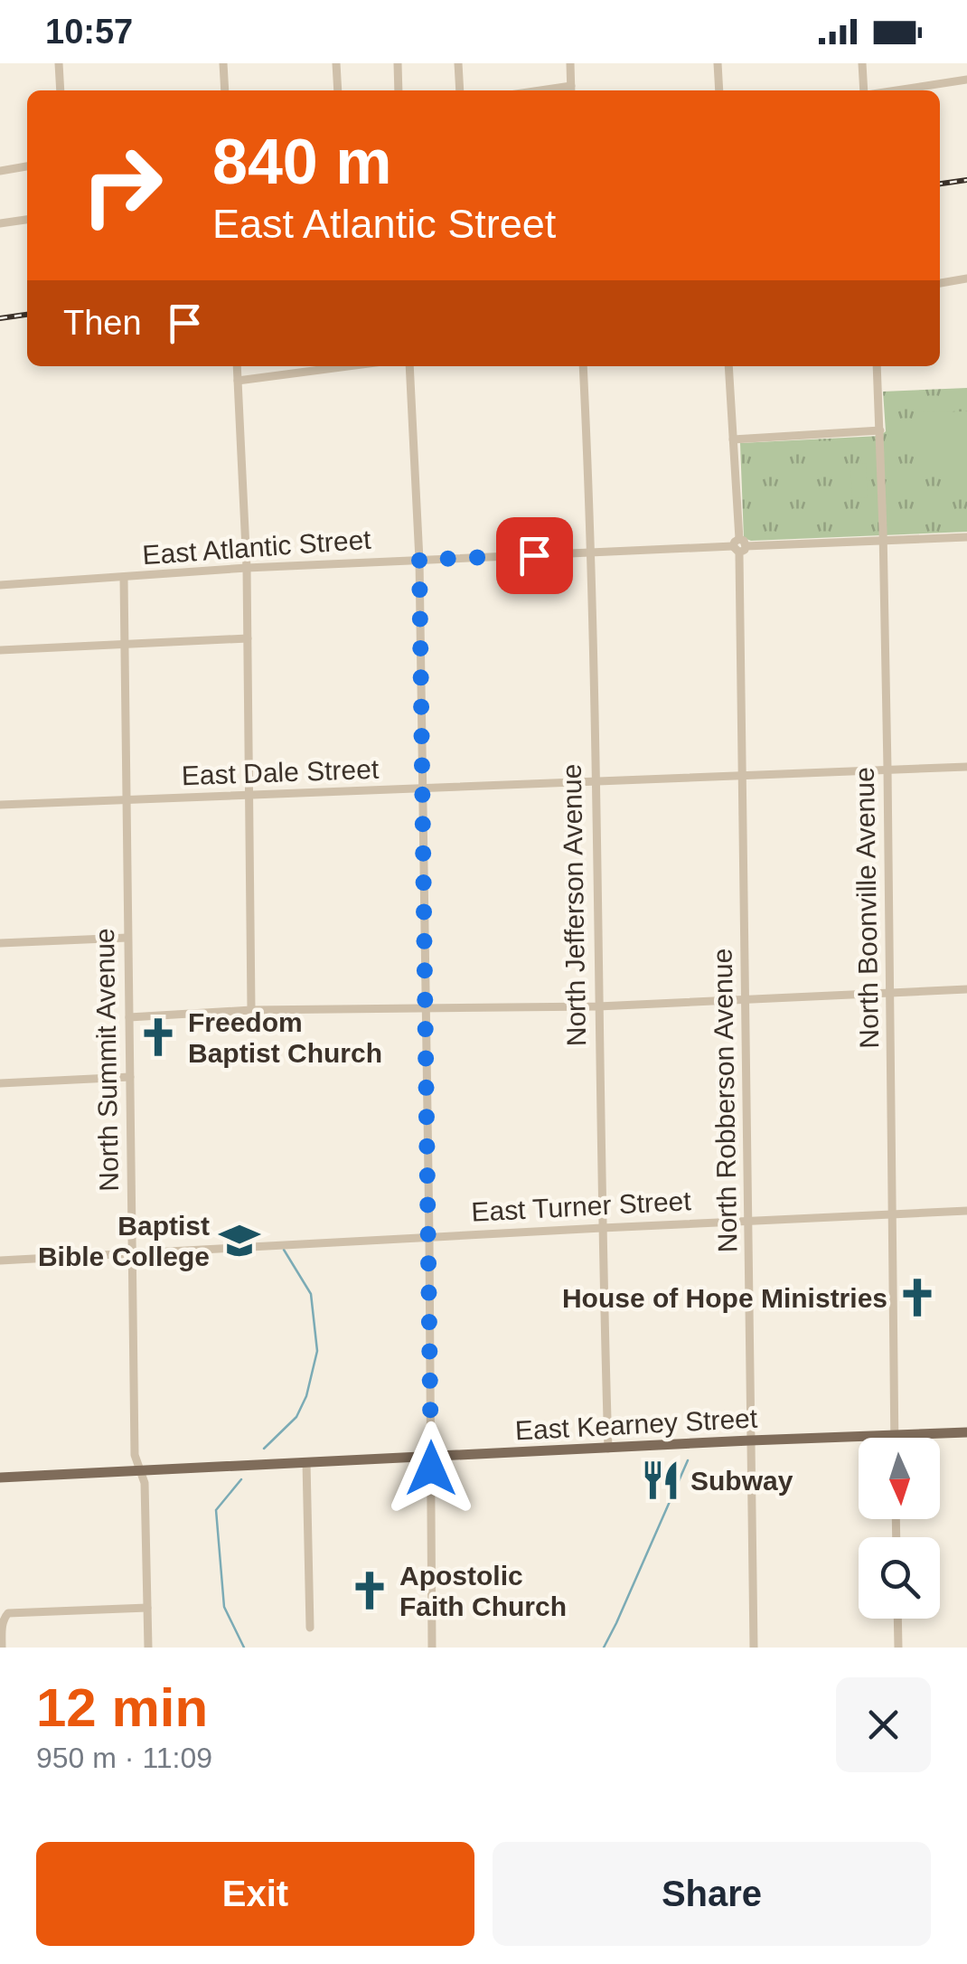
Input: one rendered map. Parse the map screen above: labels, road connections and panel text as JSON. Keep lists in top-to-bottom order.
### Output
{
  "streets": {
    "main road": ["East Kearney Street"],
    "street": [
      "East Atlantic Street",
      "East Dale Street",
      "North Jefferson Avenue",
      "North Boonville Avenue",
      "North Summit Avenue",
      "North Robberson Avenue",
      "East Turner Street"
    ]
  },
  "crossings": [
    ["East Atlantic Street", "North Jefferson Avenue"],
    ["East Atlantic Street", "North Boonville Avenue"],
    ["East Atlantic Street", "North Summit Avenue"],
    ["East Atlantic Street", "North Robberson Avenue"],
    ["East Dale Street", "North Jefferson Avenue"],
    ["East Dale Street", "North Boonville Avenue"],
    ["East Dale Street", "North Summit Avenue"],
    ["East Dale Street", "North Robberson Avenue"],
    ["North Jefferson Avenue", "East Turner Street"],
    ["North Jefferson Avenue", "East Kearney Street"],
    ["North Boonville Avenue", "East Turner Street"],
    ["North Boonville Avenue", "East Kearney Street"],
    ["North Summit Avenue", "East Turner Street"],
    ["North Summit Avenue", "East Kearney Street"],
    ["North Robberson Avenue", "East Turner Street"],
    ["North Robberson Avenue", "East Kearney Street"]
  ],
  "places": {
    "church": ["Freedom Baptist Church", "House of Hope Ministries", "Apostolic Faith Church"],
    "school or university": ["Baptist Bible College"],
    "restaurant": ["Subway"]
  },
  "north": "bottom",
  "page": {
    "status": "10:57",
    "turn": ["840 m", "East Atlantic Street"],
    "then": "Then",
    "heading": ["12 min", "950 m · 11:09"],
    "buttons": ["Exit", "Share"]
  }
}
